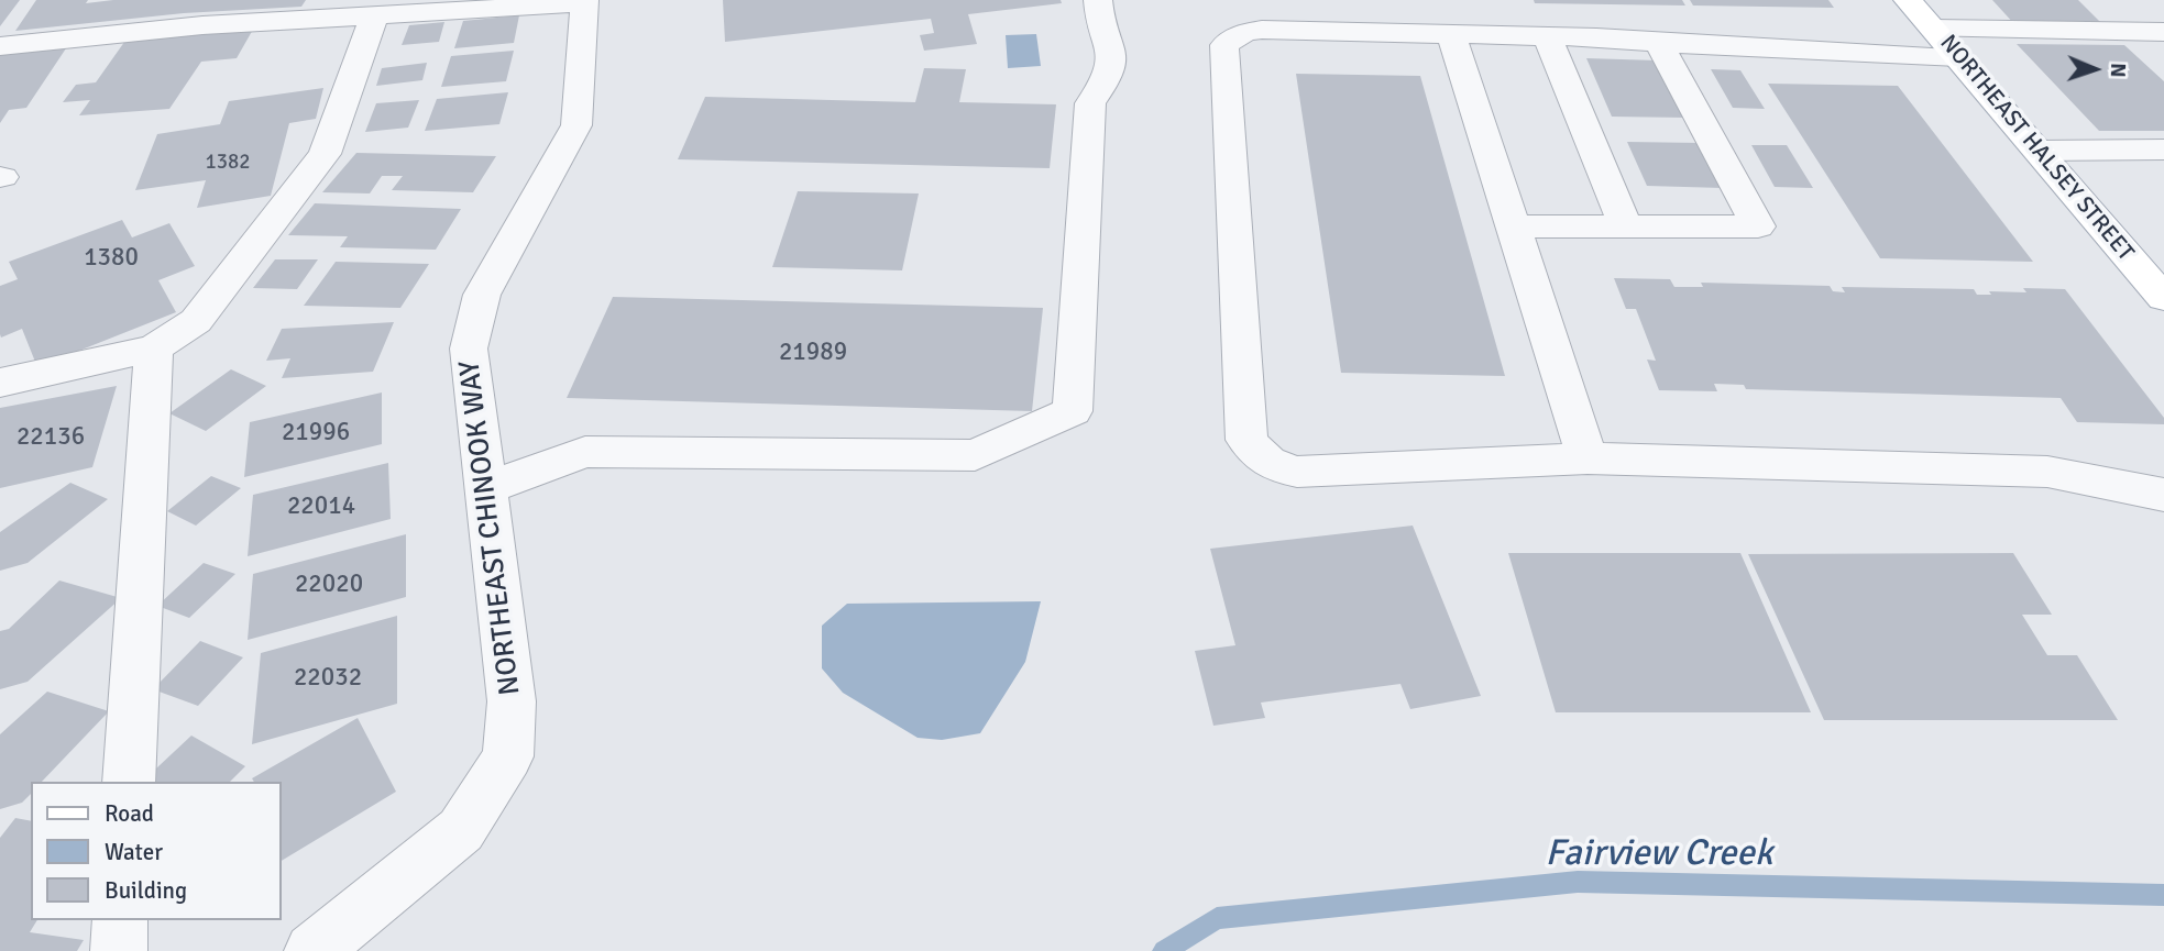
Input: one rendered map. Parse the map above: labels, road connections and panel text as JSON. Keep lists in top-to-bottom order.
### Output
{
  "streets": {
    "main road": ["NORTHEAST HALSEY STREET"],
    "street": ["NORTHEAST CHINOOK WAY"]
  },
  "water": ["Fairview Creek"],
  "house_numbers": [
    "1382",
    "1380",
    "21989",
    "21996",
    "22136",
    "22014",
    "22020",
    "22032"
  ],
  "legend": ["Road", "Water", "Building"],
  "north": "right"
}
